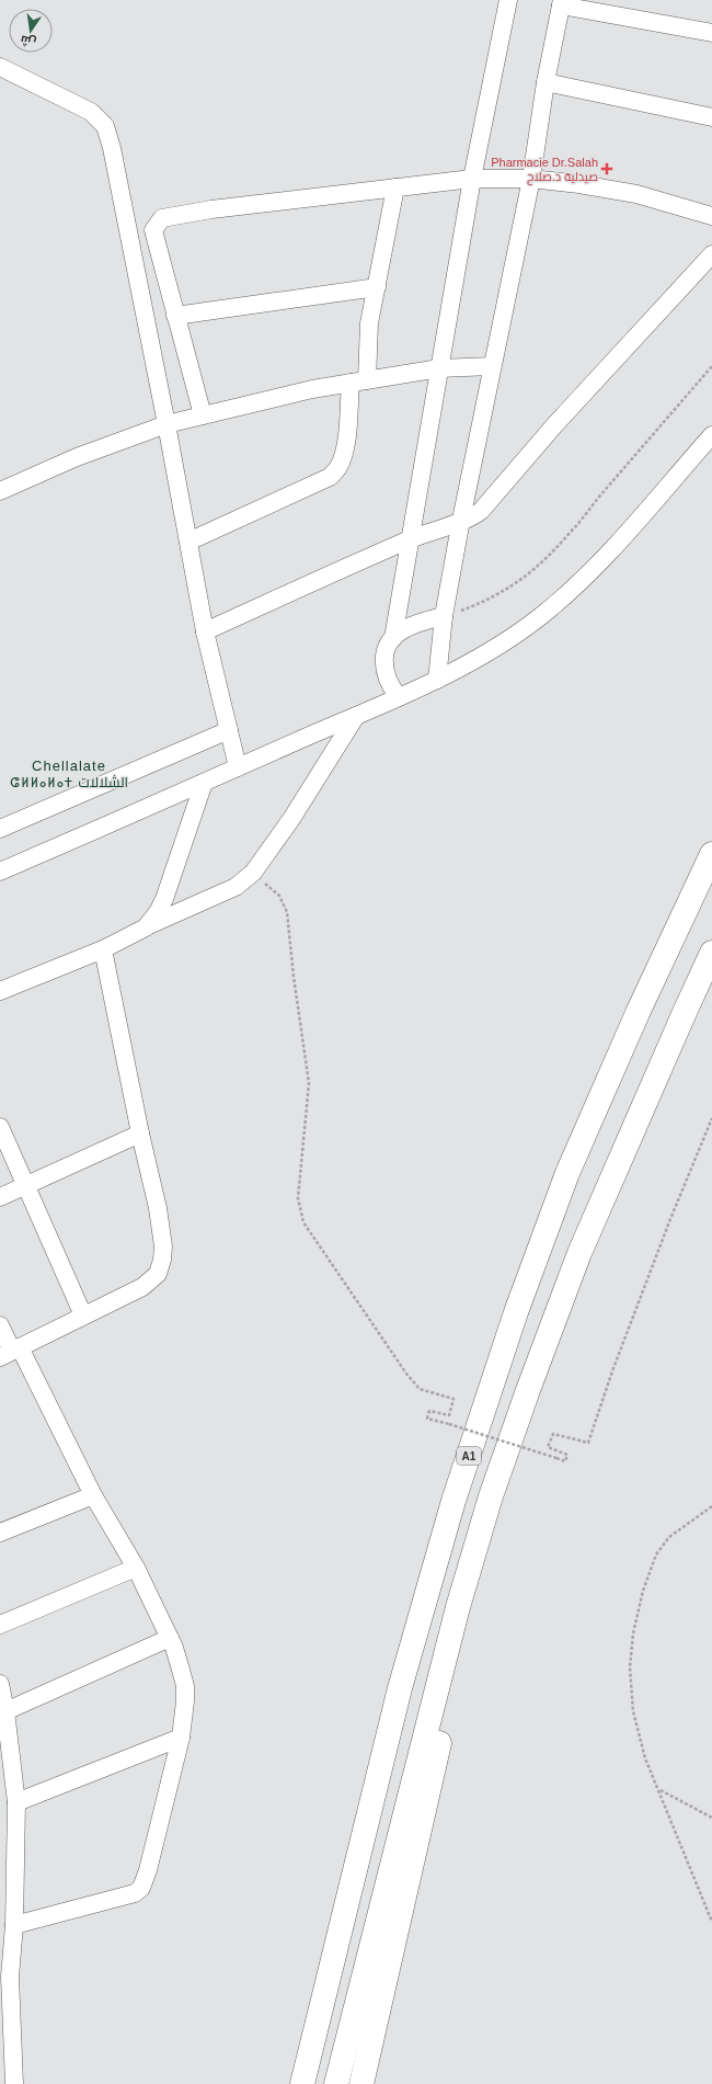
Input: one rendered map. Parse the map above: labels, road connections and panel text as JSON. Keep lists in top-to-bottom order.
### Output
{
  "streets": {
    "highway": ["A1"]
  },
  "districts": ["Chellalate ⵛⵍⵍⴰⵍⴰⵜ الشلالات"],
  "places": {
    "health": ["Pharmacie Dr.Salah صيدلية د.صلاح"]
  },
  "north": "bottom"
}
